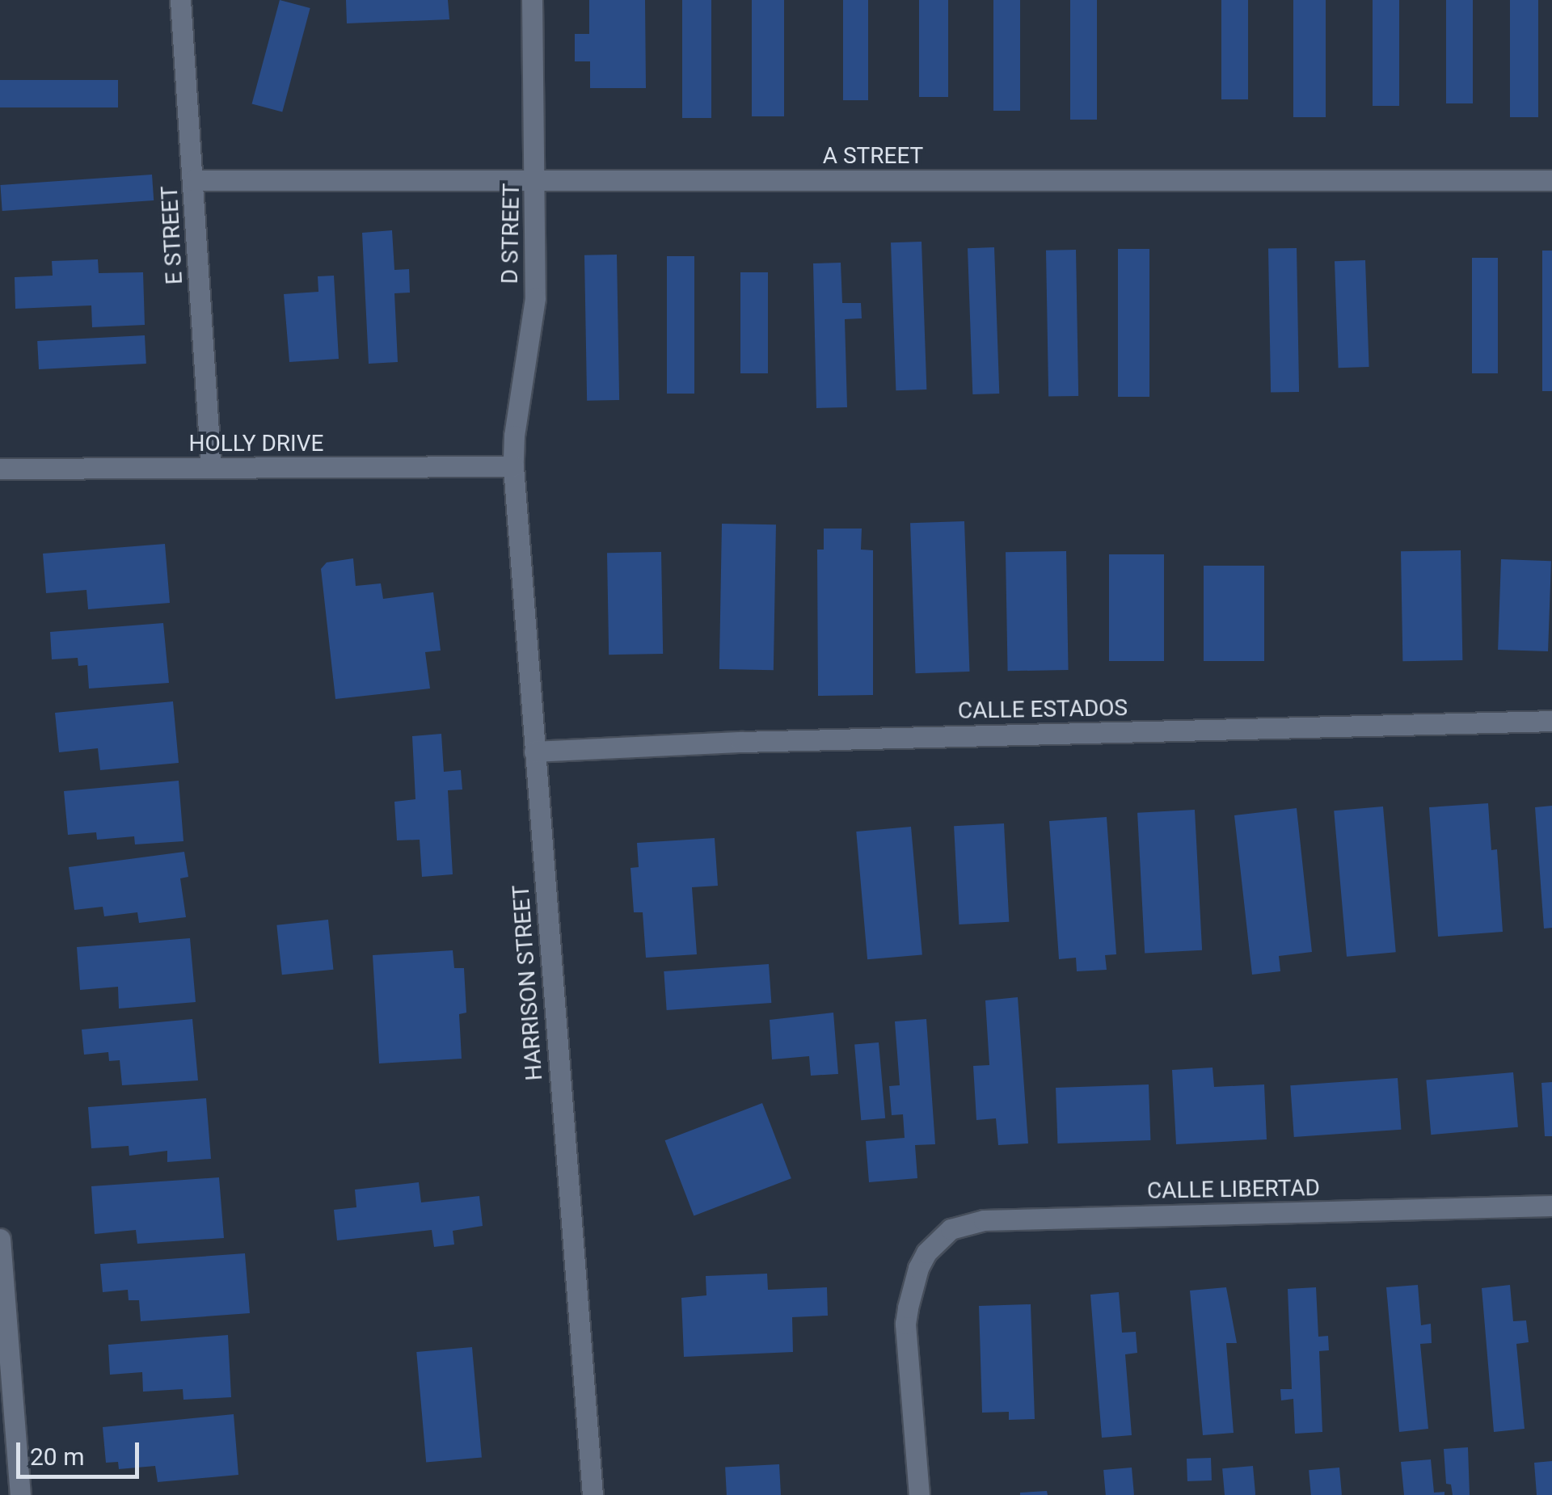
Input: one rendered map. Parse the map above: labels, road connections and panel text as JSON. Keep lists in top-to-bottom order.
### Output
{
  "streets": {
    "street": [
      "A STREET",
      "D STREET",
      "E STREET",
      "HOLLY DRIVE",
      "CALLE ESTADOS",
      "HARRISON STREET",
      "CALLE LIBERTAD"
    ]
  },
  "crossings": [
    ["A STREET", "D STREET"],
    ["A STREET", "E STREET"],
    ["D STREET", "HOLLY DRIVE"],
    ["D STREET", "HARRISON STREET"],
    ["E STREET", "HOLLY DRIVE"],
    ["HOLLY DRIVE", "HARRISON STREET"],
    ["CALLE ESTADOS", "HARRISON STREET"]
  ],
  "scale_bar": "20 m"
}
